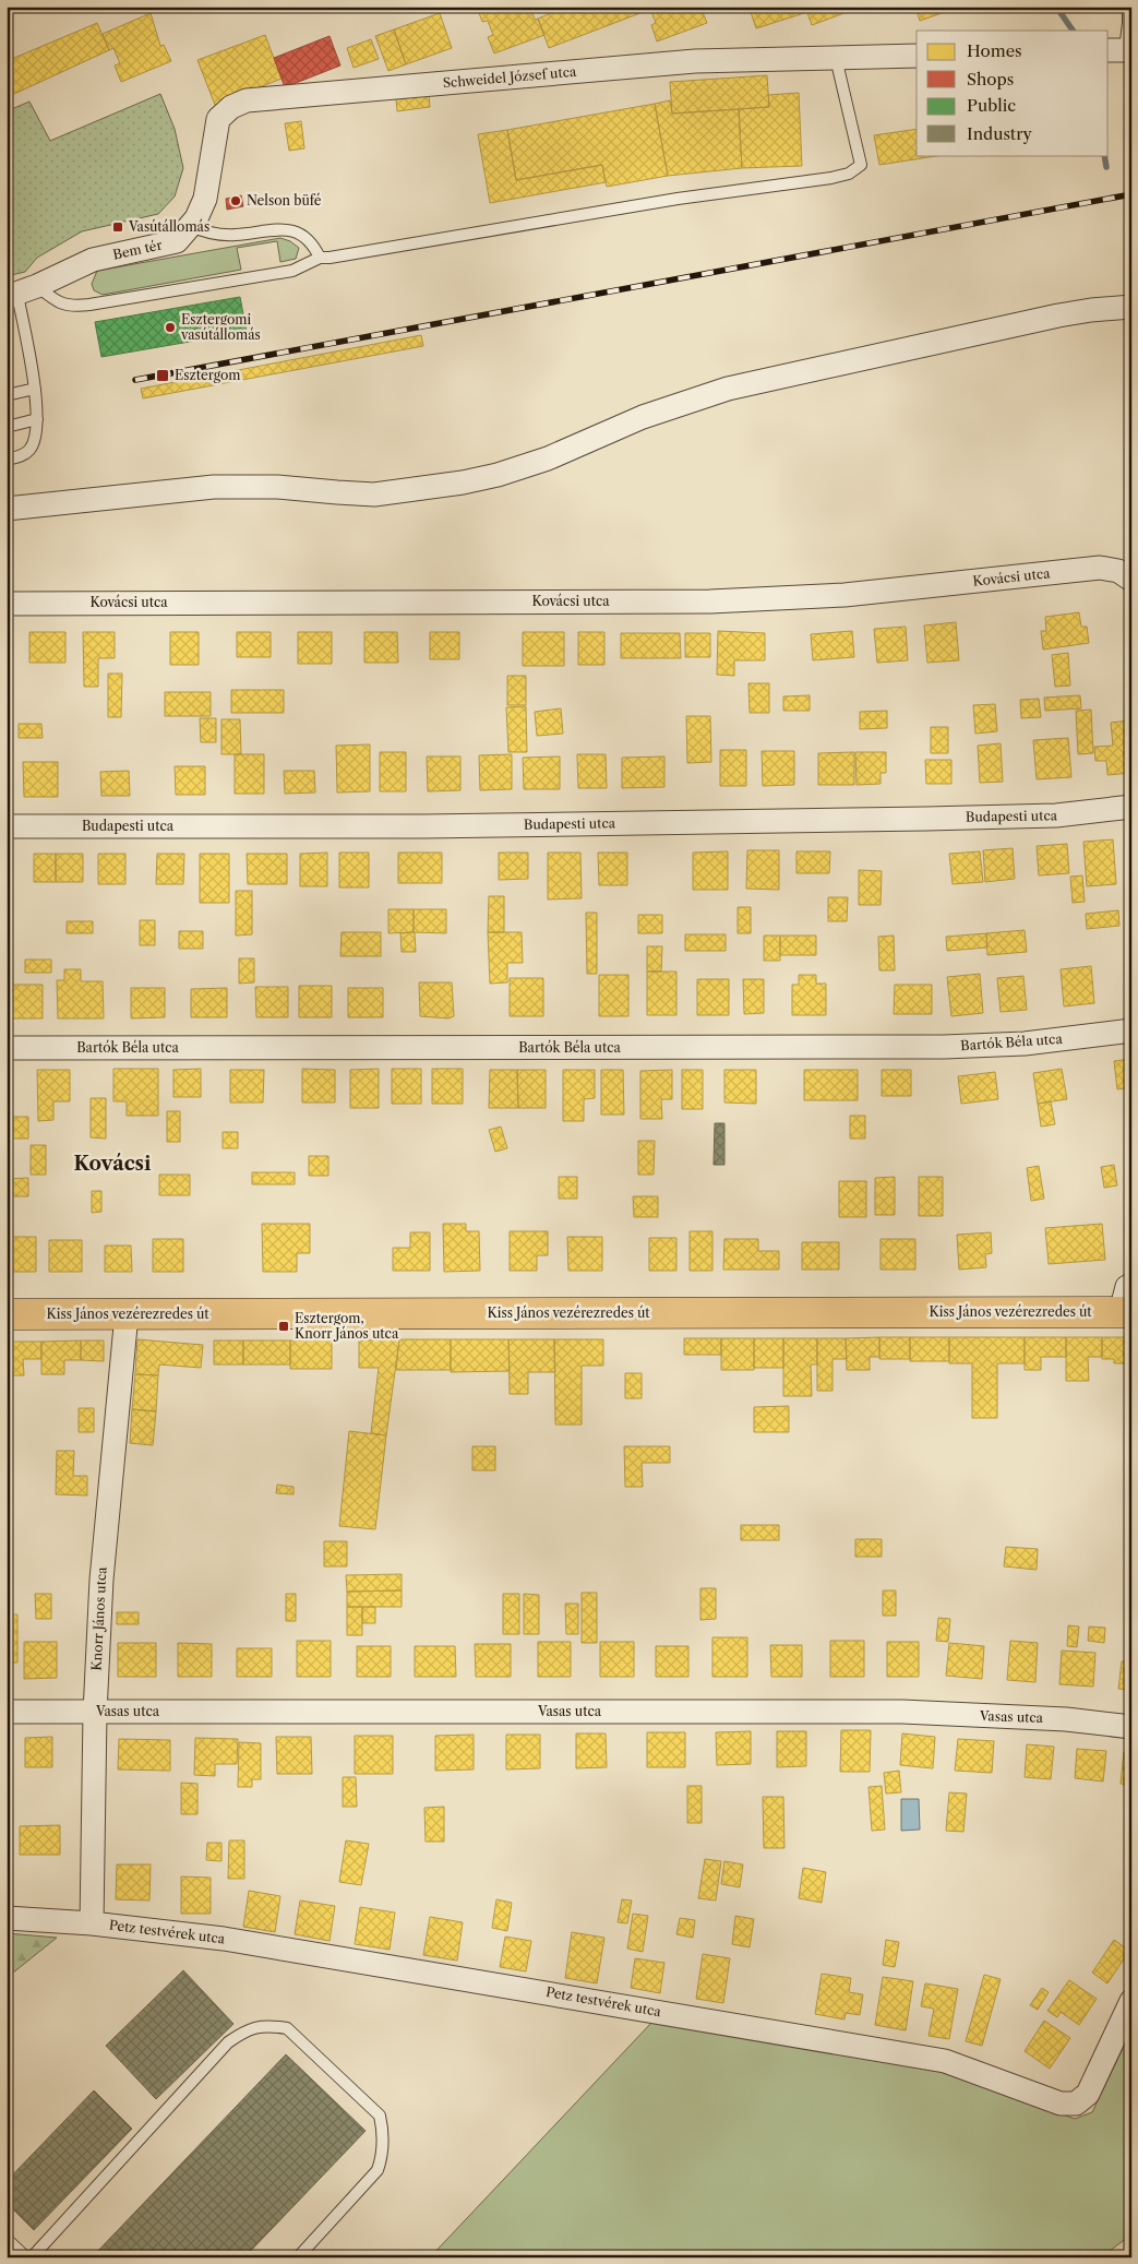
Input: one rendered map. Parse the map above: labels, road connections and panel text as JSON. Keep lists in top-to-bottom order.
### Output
{
  "streets": {
    "main road": ["Kiss János vezérezredes út"],
    "street": [
      "Schweidel József utca",
      "Bem tér",
      "Kovácsi utca",
      "Budapesti utca",
      "Bartók Béla utca",
      "Knorr János utca",
      "Vasas utca",
      "Petz testvérek utca"
    ]
  },
  "crossings": [
    ["Schweidel József utca", "Bem tér"],
    ["Kiss János vezérezredes út", "Knorr János utca"],
    ["Knorr János utca", "Vasas utca"],
    ["Knorr János utca", "Petz testvérek utca"]
  ],
  "districts": ["Kovácsi"],
  "places": {
    "other": ["Nelson büfé", "Esztergomi vasútállomás"],
    "transit": ["Vasútállomás", "Esztergom", "Esztergom, Knorr János utca"]
  },
  "legend": [
    "Homes",
    "Shops",
    "Public",
    "Industry"
  ]
}
